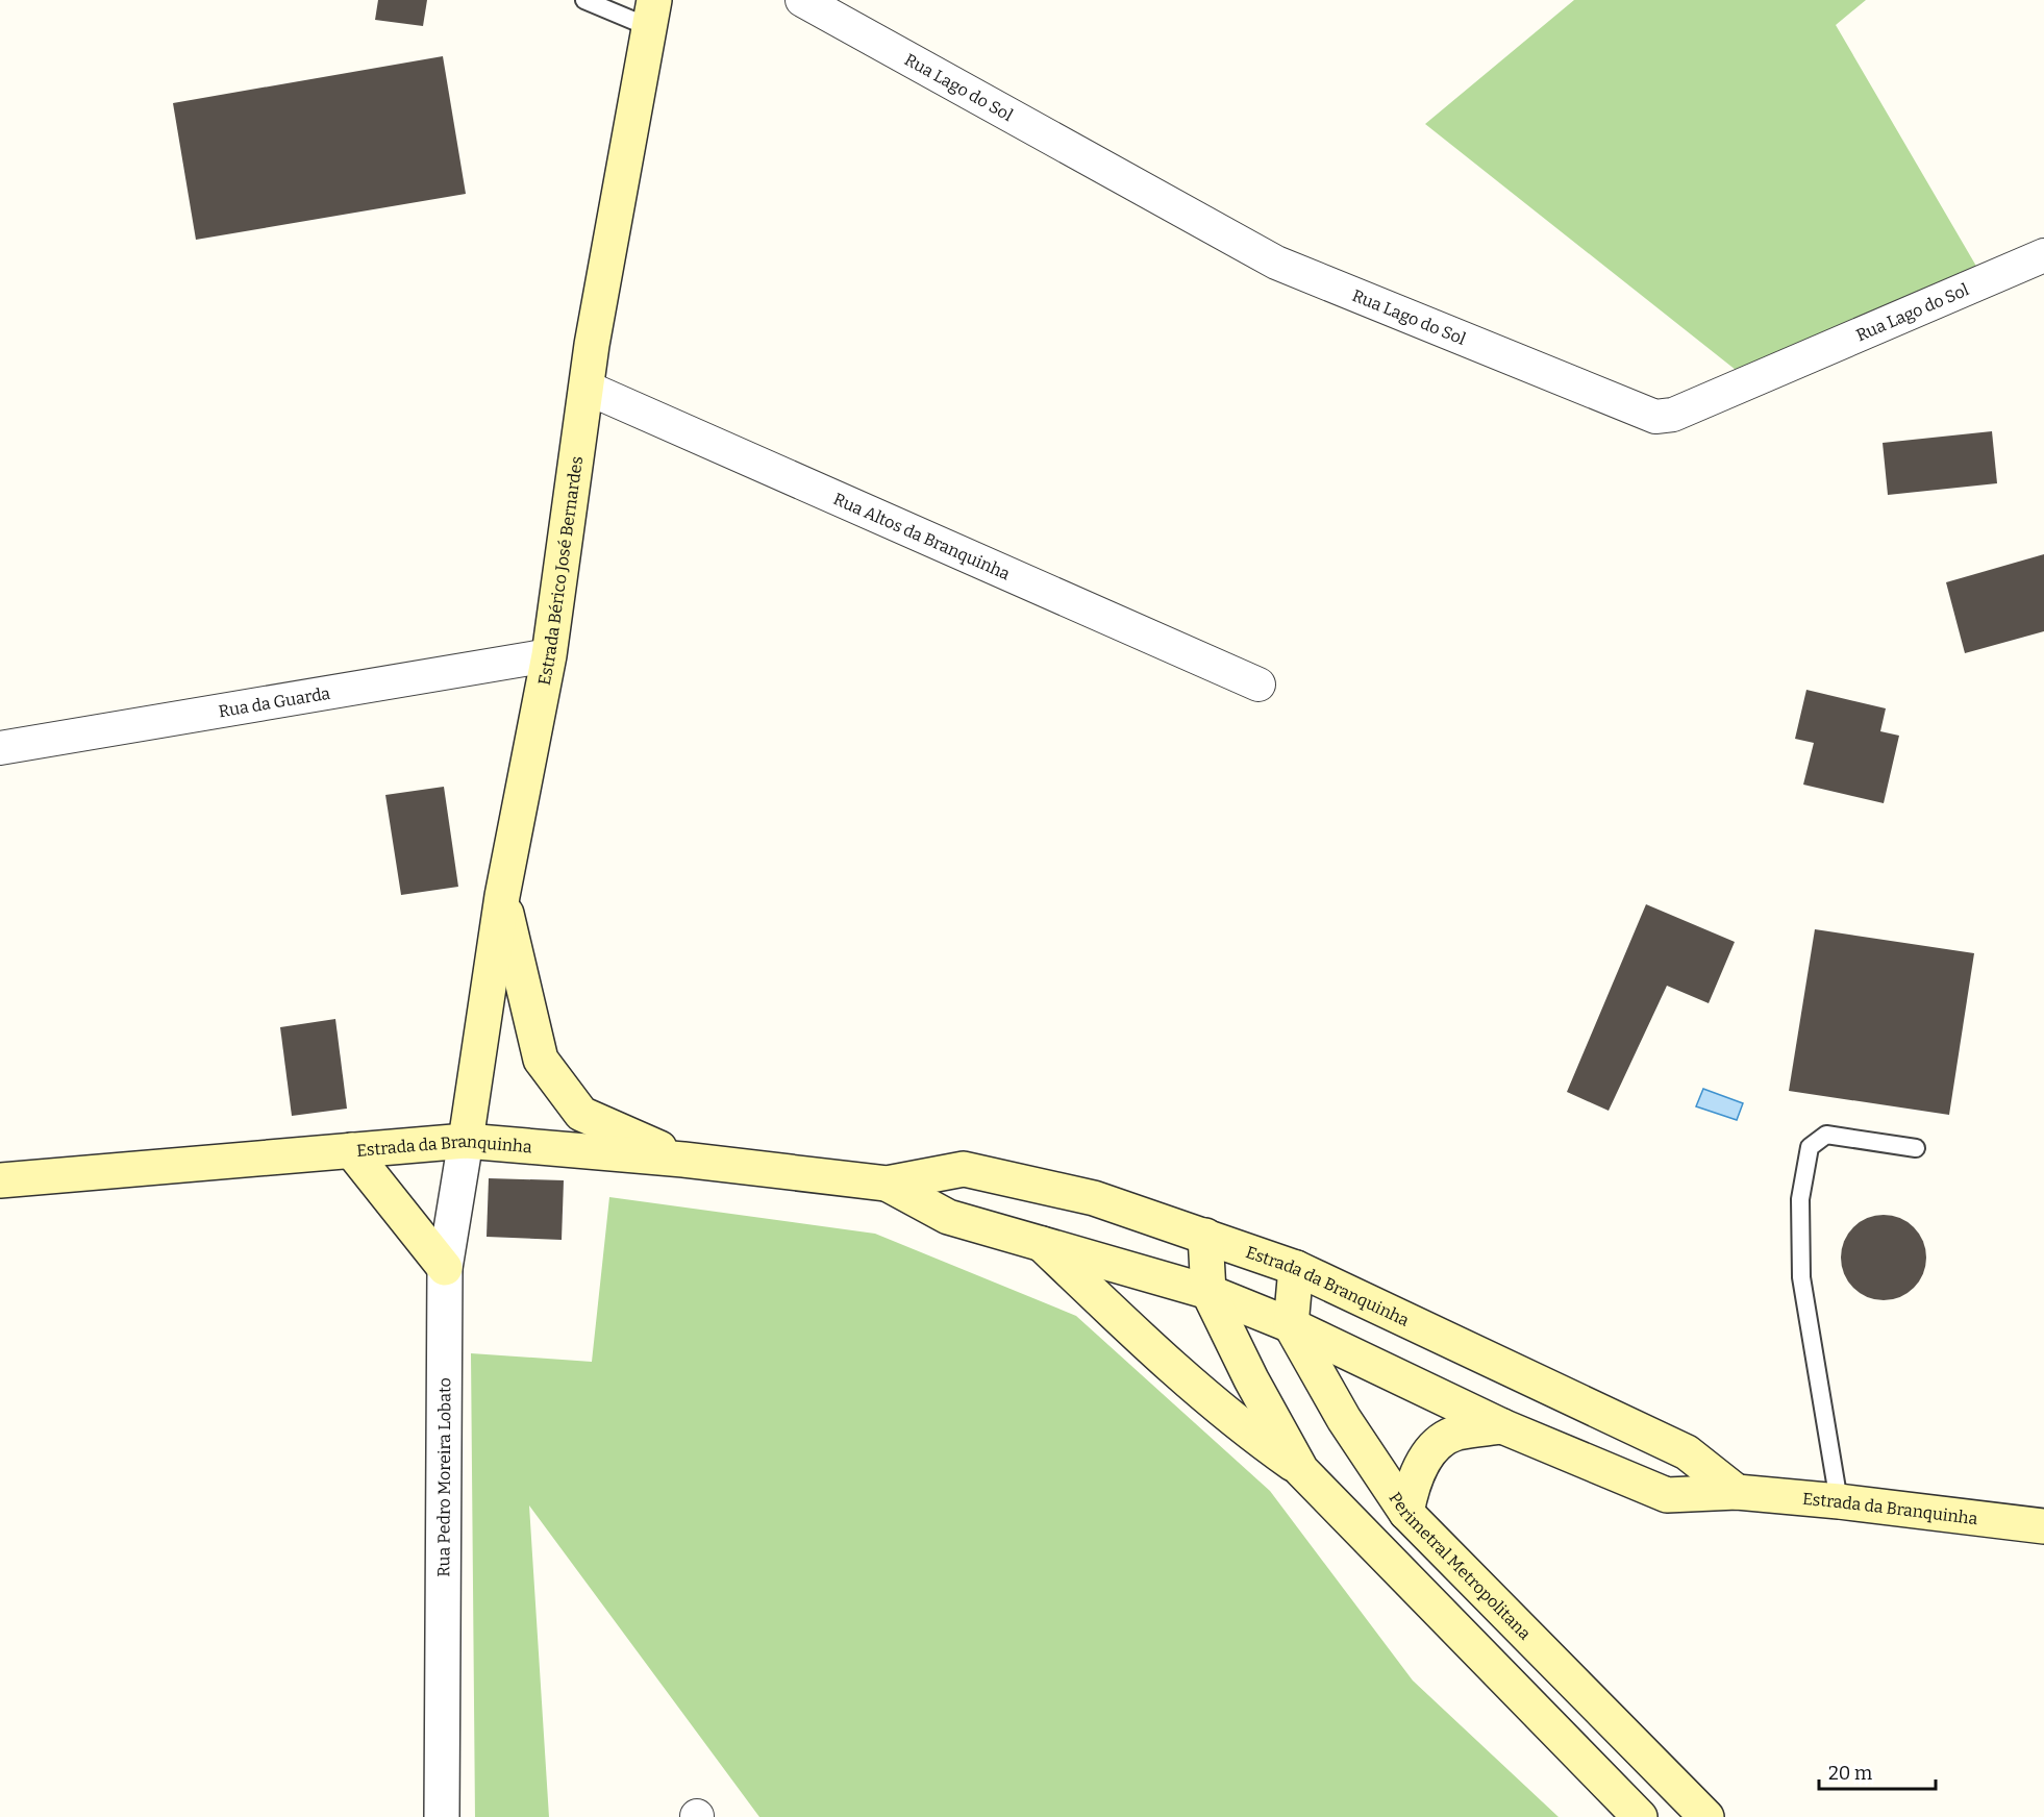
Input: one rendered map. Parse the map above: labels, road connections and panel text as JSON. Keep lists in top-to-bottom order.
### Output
{
  "streets": {
    "main road": ["Estrada Bérico José Bernardes", "Estrada da Branquinha", "Perimetral Metropolitana"],
    "street": [
      "Rua Lago do Sol",
      "Rua Altos da Branquinha",
      "Rua da Guarda",
      "Rua Pedro Moreira Lobato"
    ]
  },
  "crossings": [
    ["Rua Altos da Branquinha", "Estrada Bérico José Bernardes"],
    ["Estrada Bérico José Bernardes", "Rua da Guarda"],
    ["Estrada Bérico José Bernardes", "Estrada da Branquinha"],
    ["Estrada Bérico José Bernardes", "Rua Pedro Moreira Lobato"],
    ["Estrada da Branquinha", "Rua Pedro Moreira Lobato"],
    ["Estrada da Branquinha", "Perimetral Metropolitana"]
  ],
  "scale_bar": "20 m"
}
